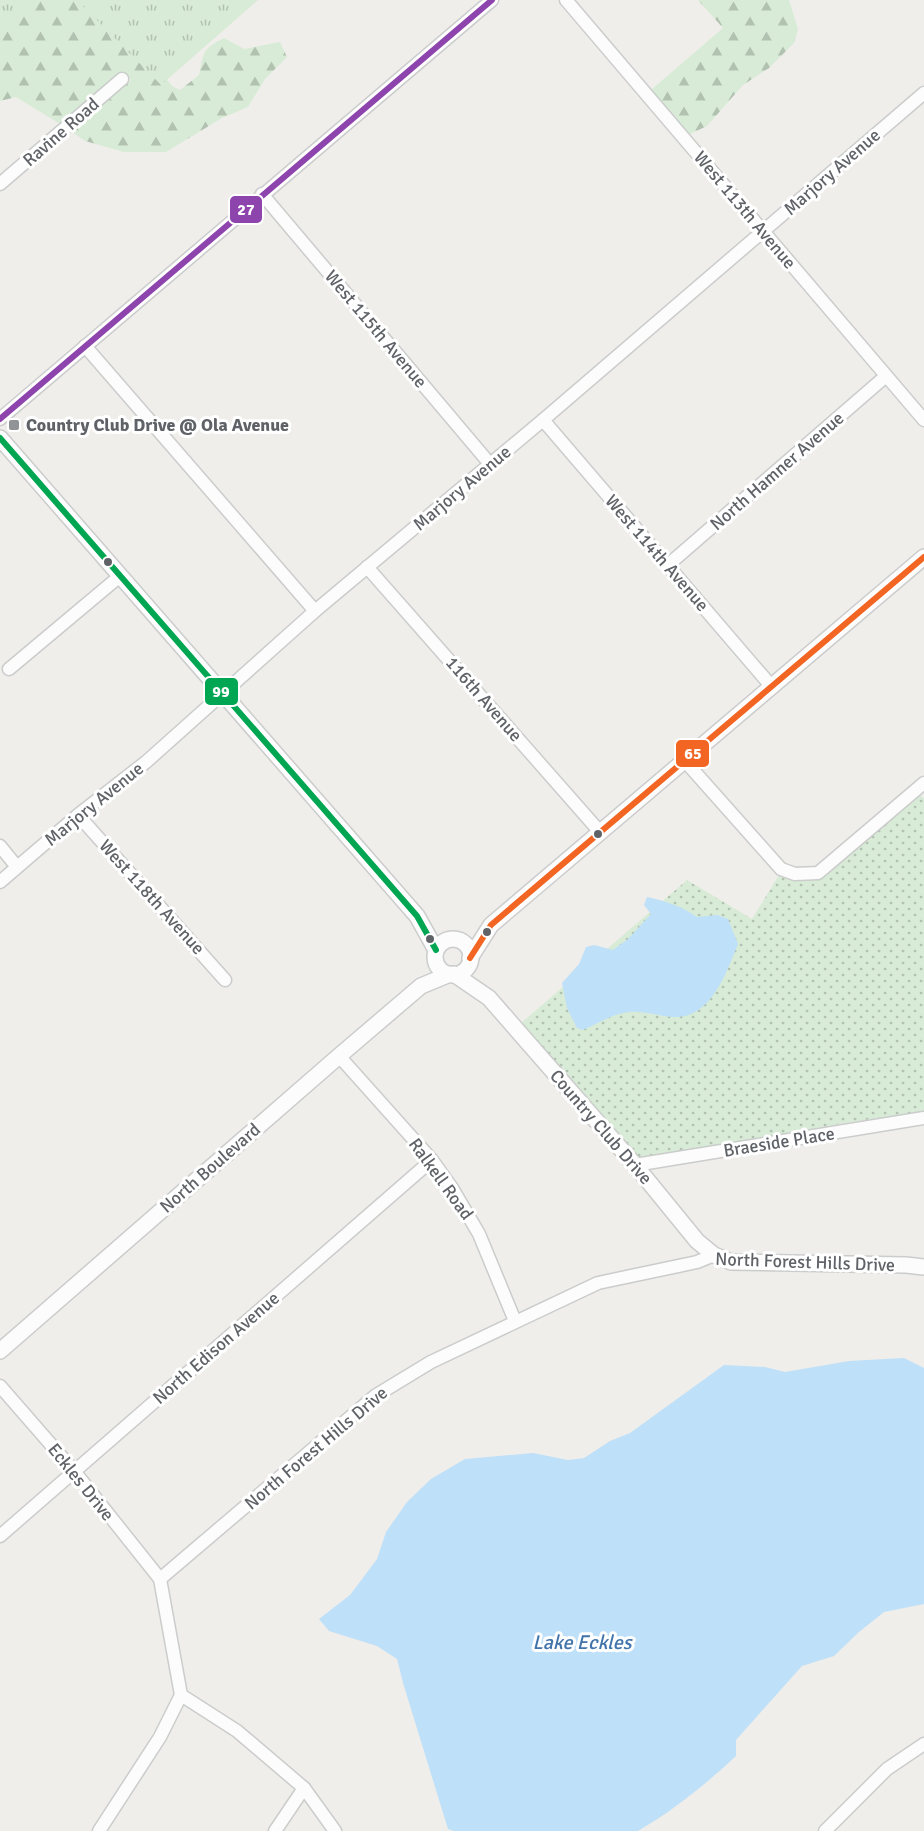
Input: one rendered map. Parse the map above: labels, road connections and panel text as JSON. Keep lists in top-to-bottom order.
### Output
{
  "streets": {
    "street": [
      "Ravine Road",
      "Marjory Avenue",
      "West 113th Avenue",
      "West 115th Avenue",
      "North Hamner Avenue",
      "West 114th Avenue",
      "116th Avenue",
      "West 118th Avenue",
      "Country Club Drive",
      "Braeside Place",
      "North Boulevard",
      "Ralkell Road",
      "North Forest Hills Drive",
      "North Edison Avenue",
      "Eckles Drive"
    ]
  },
  "crossings": [
    ["Marjory Avenue", "West 113th Avenue"],
    ["Marjory Avenue", "West 115th Avenue"],
    ["Marjory Avenue", "West 114th Avenue"],
    ["Marjory Avenue", "116th Avenue"],
    ["Marjory Avenue", "West 118th Avenue"],
    ["West 113th Avenue", "North Hamner Avenue"],
    ["North Hamner Avenue", "West 114th Avenue"],
    ["Country Club Drive", "Braeside Place"],
    ["Country Club Drive", "North Boulevard"],
    ["Country Club Drive", "North Forest Hills Drive"],
    ["North Boulevard", "Ralkell Road"],
    ["Ralkell Road", "North Forest Hills Drive"],
    ["Ralkell Road", "North Edison Avenue"],
    ["North Forest Hills Drive", "Eckles Drive"],
    ["North Edison Avenue", "Eckles Drive"]
  ],
  "water": ["Lake Eckles"],
  "places": {
    "transit": ["Country Club Drive @ Ola Avenue"]
  },
  "lines": ["transit line 27", "transit line 99", "transit line 65"]
}
